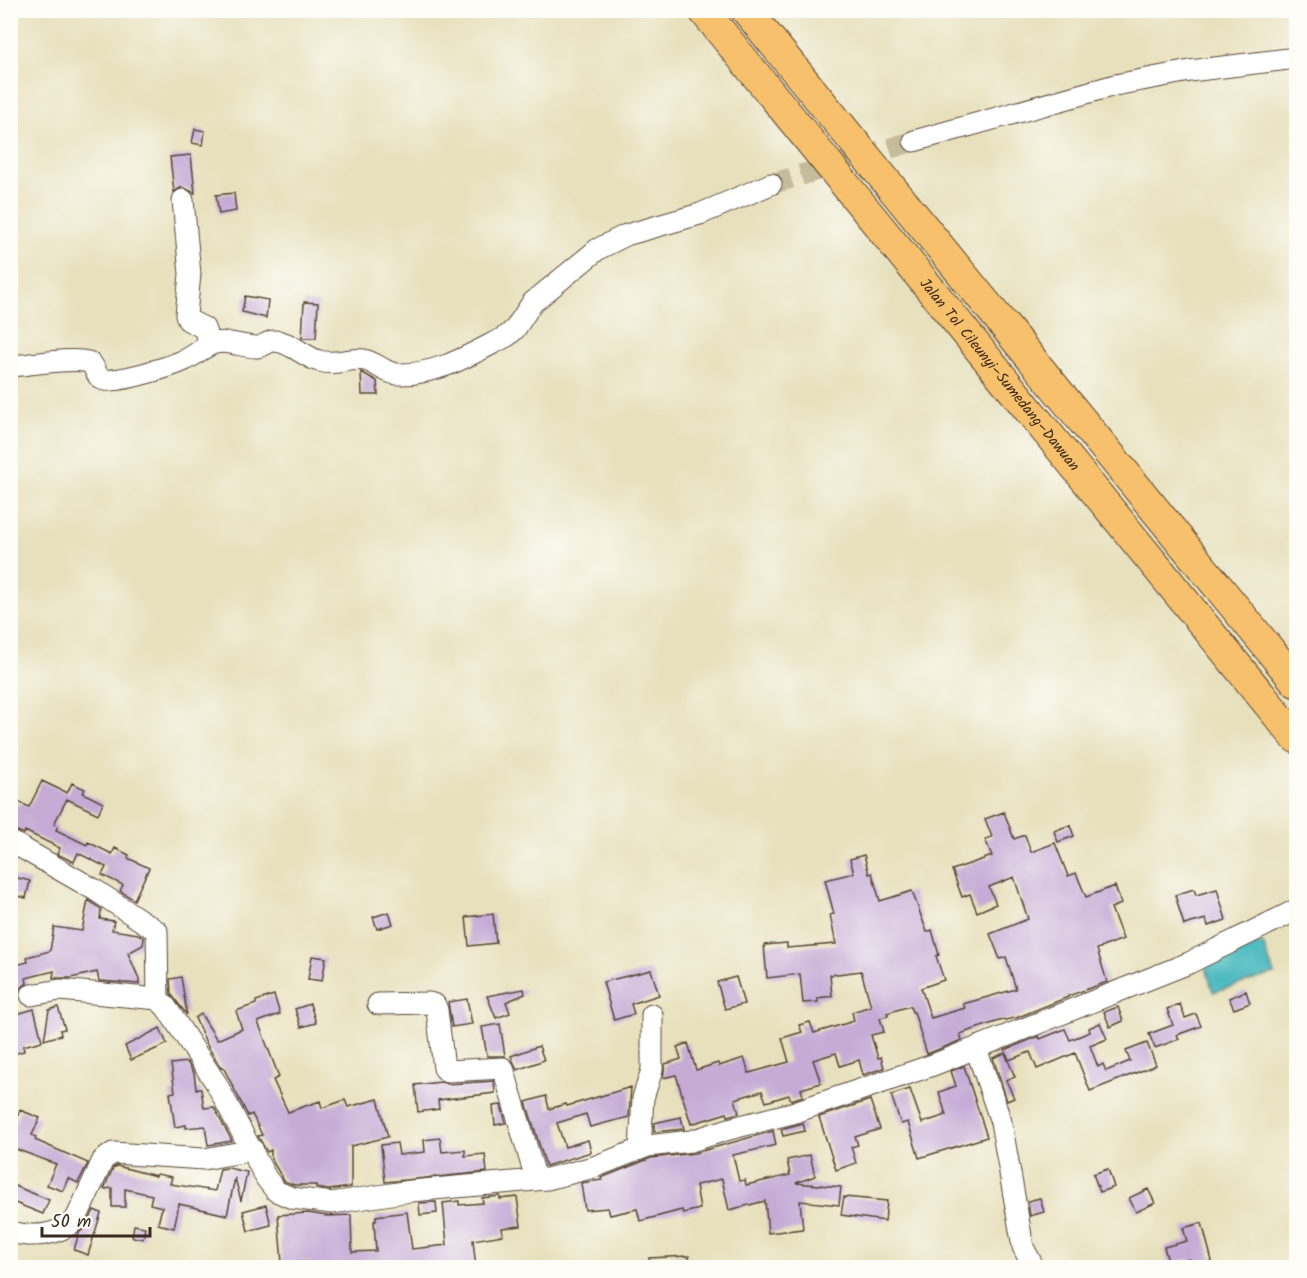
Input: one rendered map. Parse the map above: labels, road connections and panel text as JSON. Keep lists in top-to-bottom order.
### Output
{
  "streets": {
    "highway": ["Jalan Tol Cileunyi–Sumedang–Dawuan"]
  },
  "scale_bar": "50 m"
}
